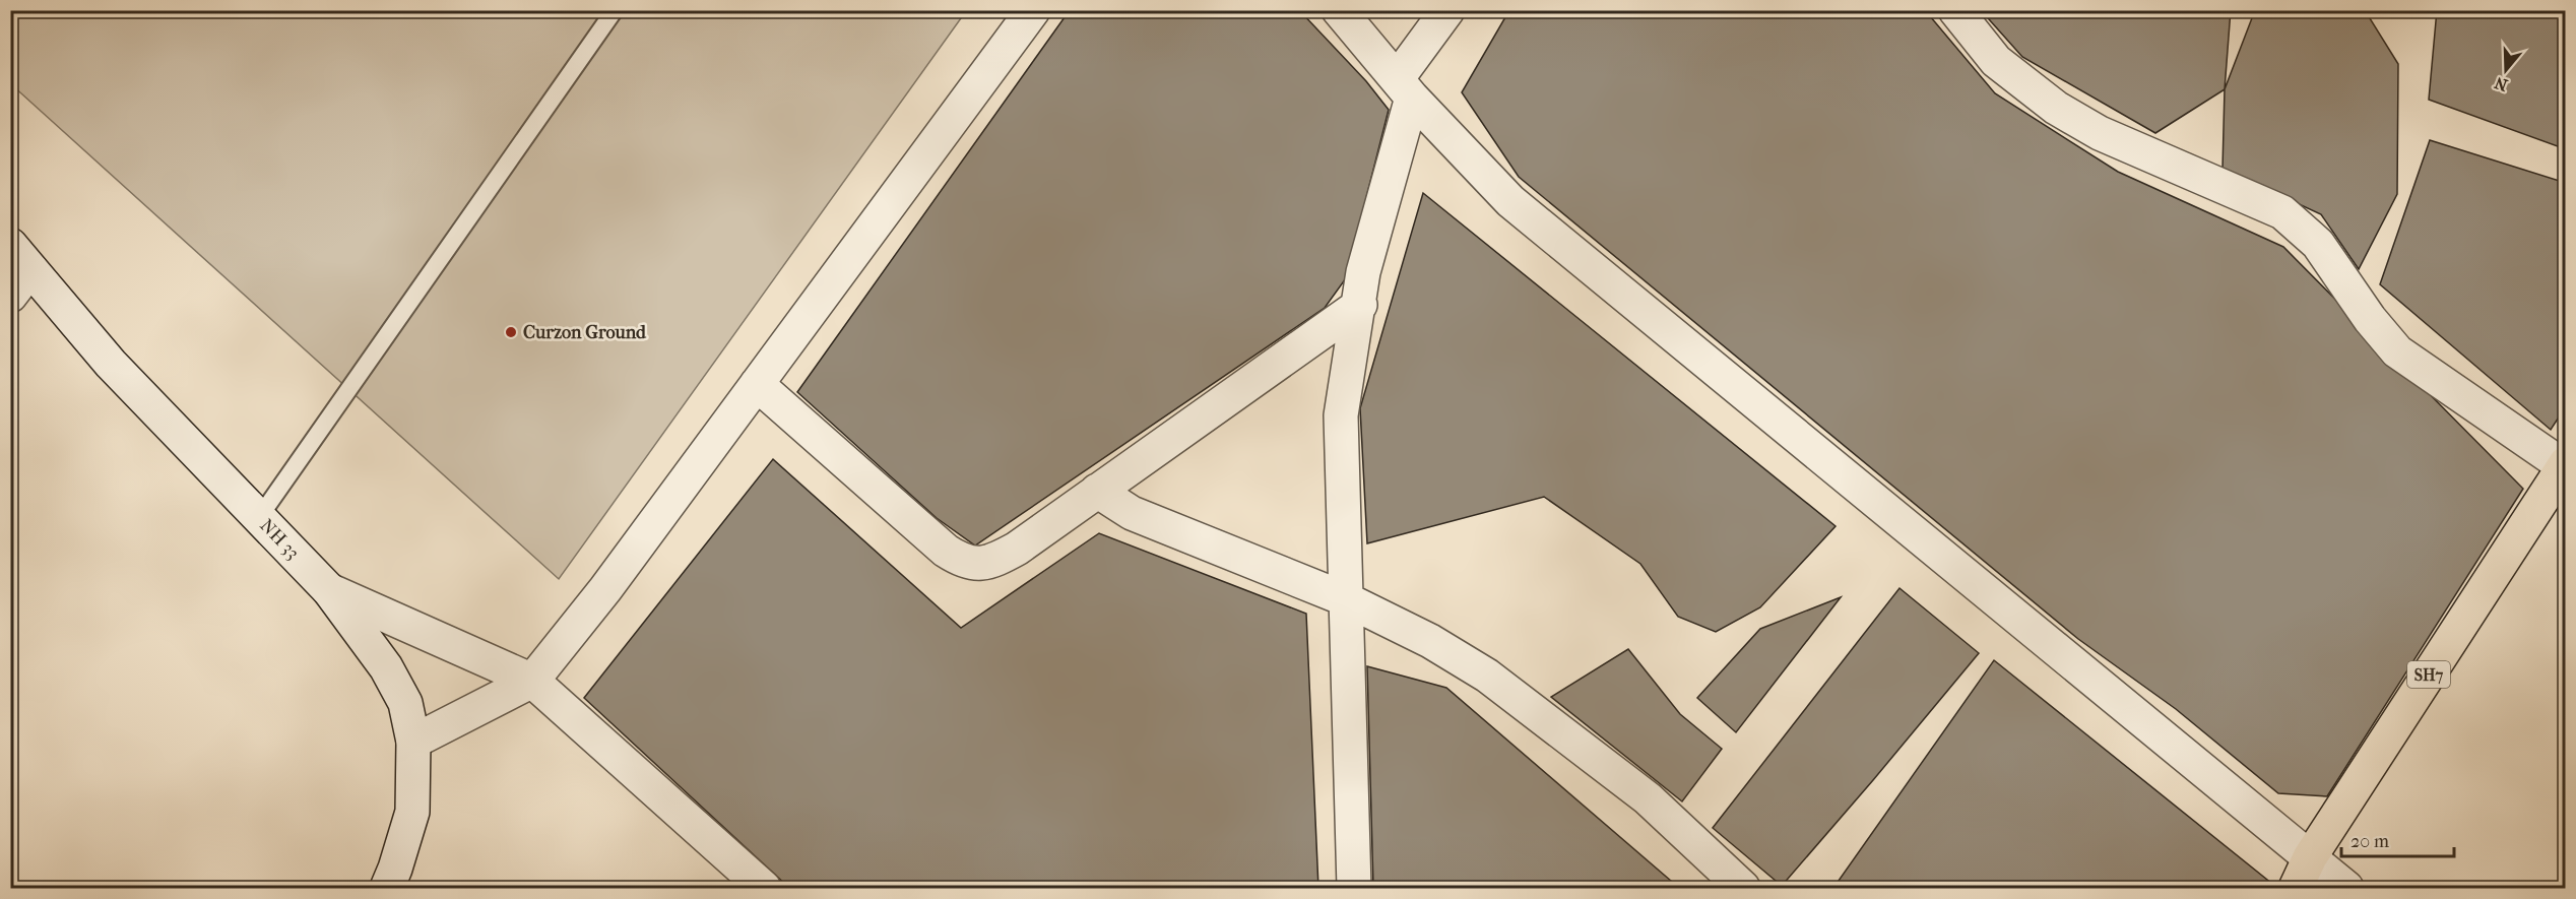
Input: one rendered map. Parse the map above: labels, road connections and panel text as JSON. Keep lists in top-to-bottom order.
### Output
{
  "streets": {
    "main road": ["SH7"],
    "street": ["NH 33"]
  },
  "places": ["Curzon Ground"],
  "scale_bar": "20 m",
  "north": "bottom"
}
